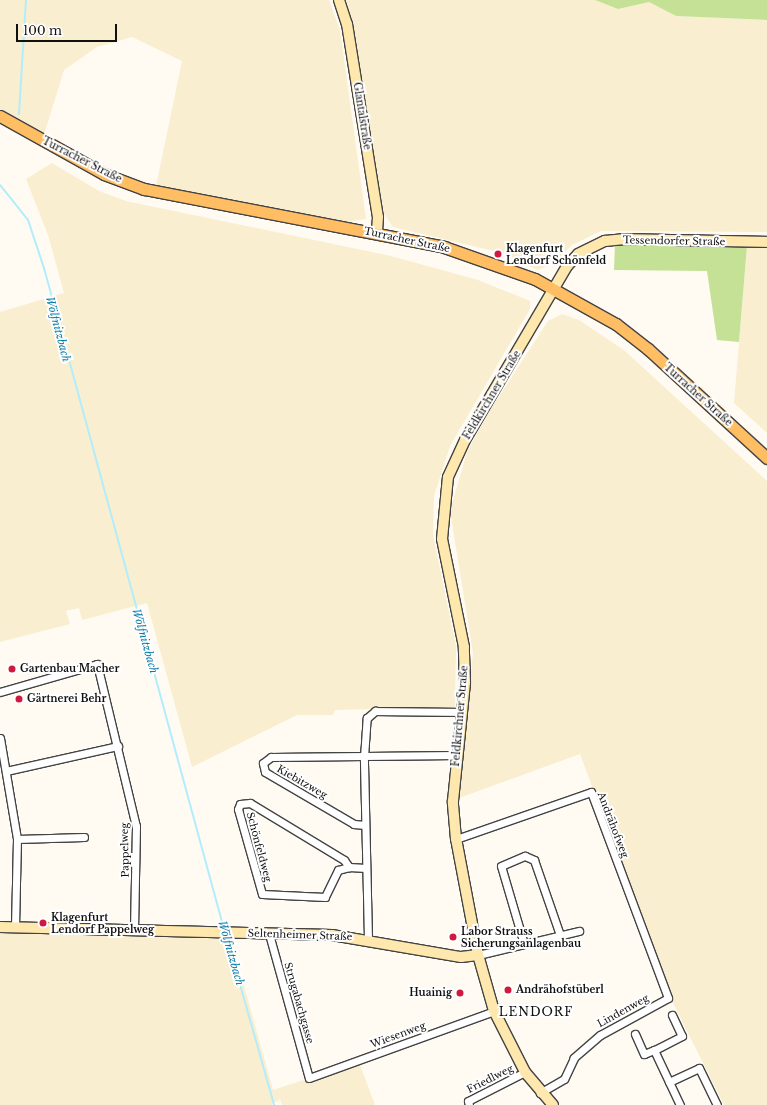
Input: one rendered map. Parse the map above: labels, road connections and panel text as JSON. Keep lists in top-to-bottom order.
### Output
{
  "streets": {
    "main road": [
      "Glantalstraße",
      "Turracher Straße",
      "Tessendorfer Straße",
      "Feldkirchner Straße",
      "Seltenheimer Straße"
    ],
    "street": [
      "Kiebitzweg",
      "Andrähofweg",
      "Schönfeldweg",
      "Pappelweg",
      "Strugabachgasse",
      "Lindenweg",
      "Wiesenweg",
      "Friedlweg"
    ]
  },
  "crossings": [
    ["Glantalstraße", "Turracher Straße"],
    ["Turracher Straße", "Tessendorfer Straße"],
    ["Turracher Straße", "Feldkirchner Straße"],
    ["Tessendorfer Straße", "Feldkirchner Straße"],
    ["Feldkirchner Straße", "Andrähofweg"],
    ["Feldkirchner Straße", "Seltenheimer Straße"],
    ["Feldkirchner Straße", "Lindenweg"],
    ["Feldkirchner Straße", "Wiesenweg"],
    ["Feldkirchner Straße", "Friedlweg"],
    ["Andrähofweg", "Lindenweg"],
    ["Pappelweg", "Seltenheimer Straße"],
    ["Seltenheimer Straße", "Strugabachgasse"],
    ["Strugabachgasse", "Wiesenweg"]
  ],
  "districts": ["LENDORF"],
  "water": ["Wölfnitzbach"],
  "places": [
    "Klagenfurt Lendorf Schönfeld",
    "Gartenbau Macher",
    "Gärtnerei Behr",
    "Klagenfurt Lendorf Pappelweg",
    "Labor Strauss Sicherungsanlagenbau",
    "Andrähofstüberl",
    "Huainig"
  ],
  "scale_bar": "100 m"
}
